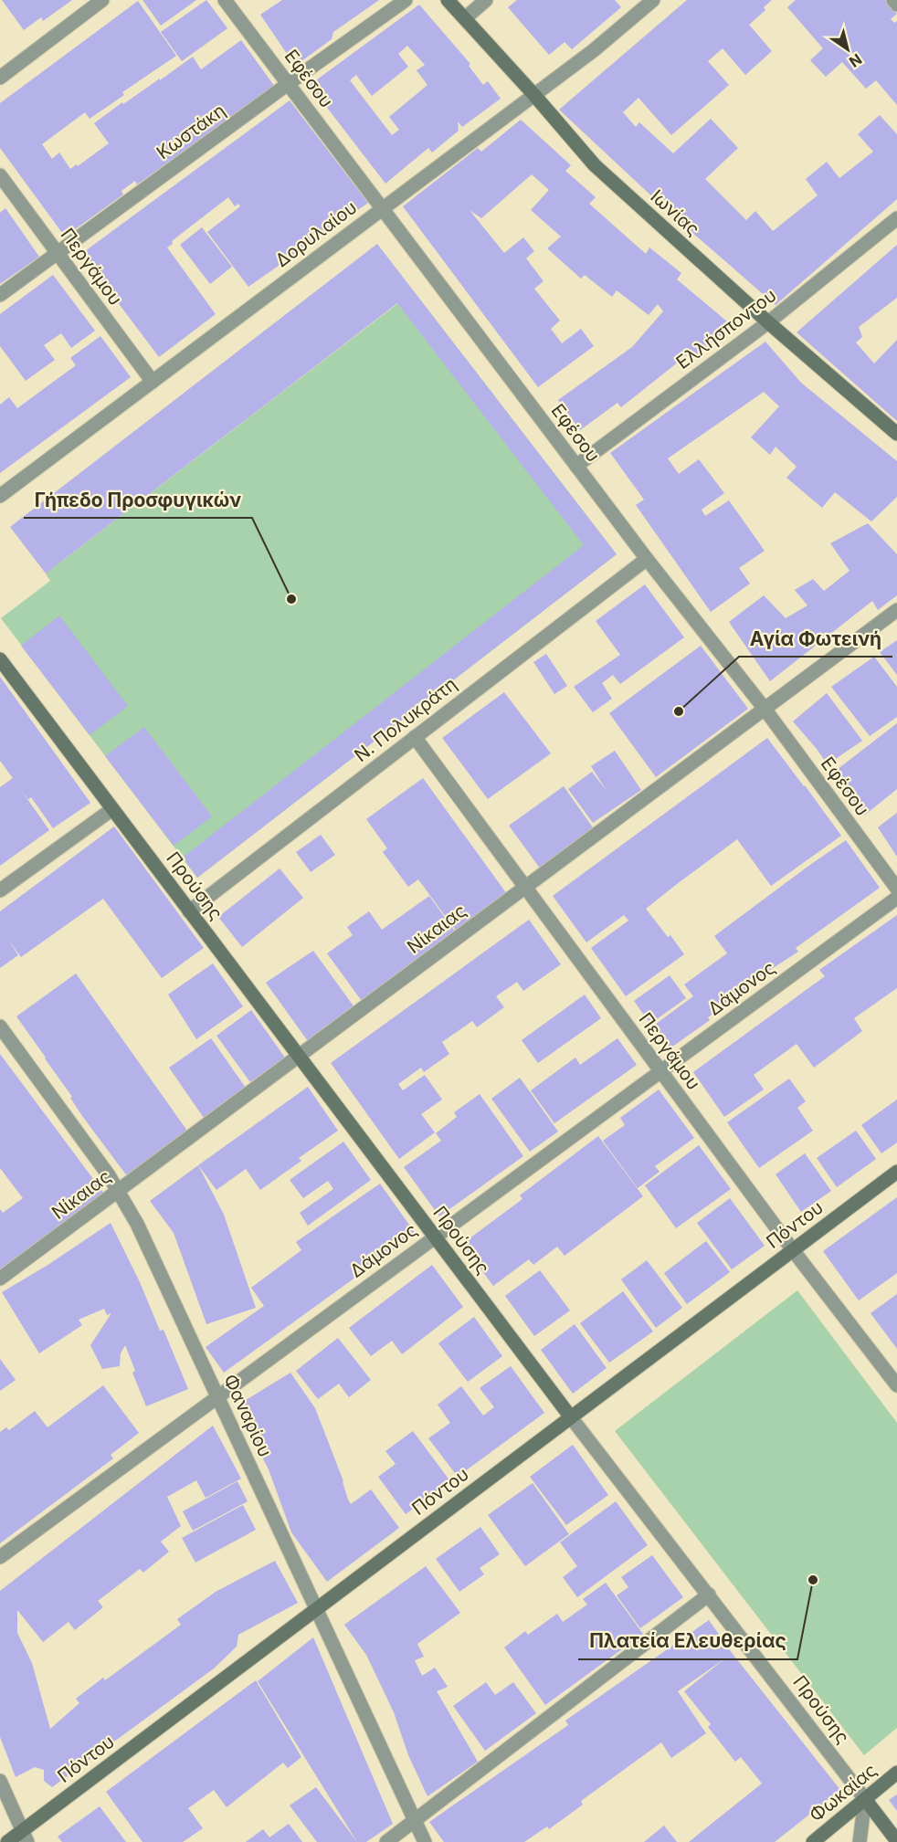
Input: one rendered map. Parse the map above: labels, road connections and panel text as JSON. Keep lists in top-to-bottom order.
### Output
{
  "streets": {
    "street": [
      "Εφέσου",
      "Κωστάκη",
      "Ιωνίας",
      "Δορυλαίου",
      "Περγάμου",
      "Ελλήσποντου",
      "Ν. Πολυκράτη",
      "Προύσης",
      "Νίκαιας",
      "Δάμονος",
      "Πόντου",
      "Φαναρίου",
      "Φωκαίας"
    ]
  },
  "crossings": [
    ["Εφέσου", "Κωστάκη"],
    ["Εφέσου", "Δορυλαίου"],
    ["Εφέσου", "Ελλήσποντου"],
    ["Εφέσου", "Ν. Πολυκράτη"],
    ["Εφέσου", "Νίκαιας"],
    ["Κωστάκη", "Περγάμου"],
    ["Ιωνίας", "Δορυλαίου"],
    ["Ιωνίας", "Ελλήσποντου"],
    ["Δορυλαίου", "Περγάμου"],
    ["Περγάμου", "Ν. Πολυκράτη"],
    ["Περγάμου", "Νίκαιας"],
    ["Περγάμου", "Δάμονος"],
    ["Περγάμου", "Πόντου"],
    ["Ν. Πολυκράτη", "Προύσης"],
    ["Προύσης", "Νίκαιας"],
    ["Προύσης", "Δάμονος"],
    ["Προύσης", "Πόντου"],
    ["Προύσης", "Φωκαίας"],
    ["Νίκαιας", "Φαναρίου"],
    ["Δάμονος", "Φαναρίου"],
    ["Πόντου", "Φαναρίου"]
  ],
  "places": ["Γήπεδο Προσφυγικών", "Αγία Φωτεινή", "Πλατεία Ελευθερίας"],
  "north": "bottom right"
}
